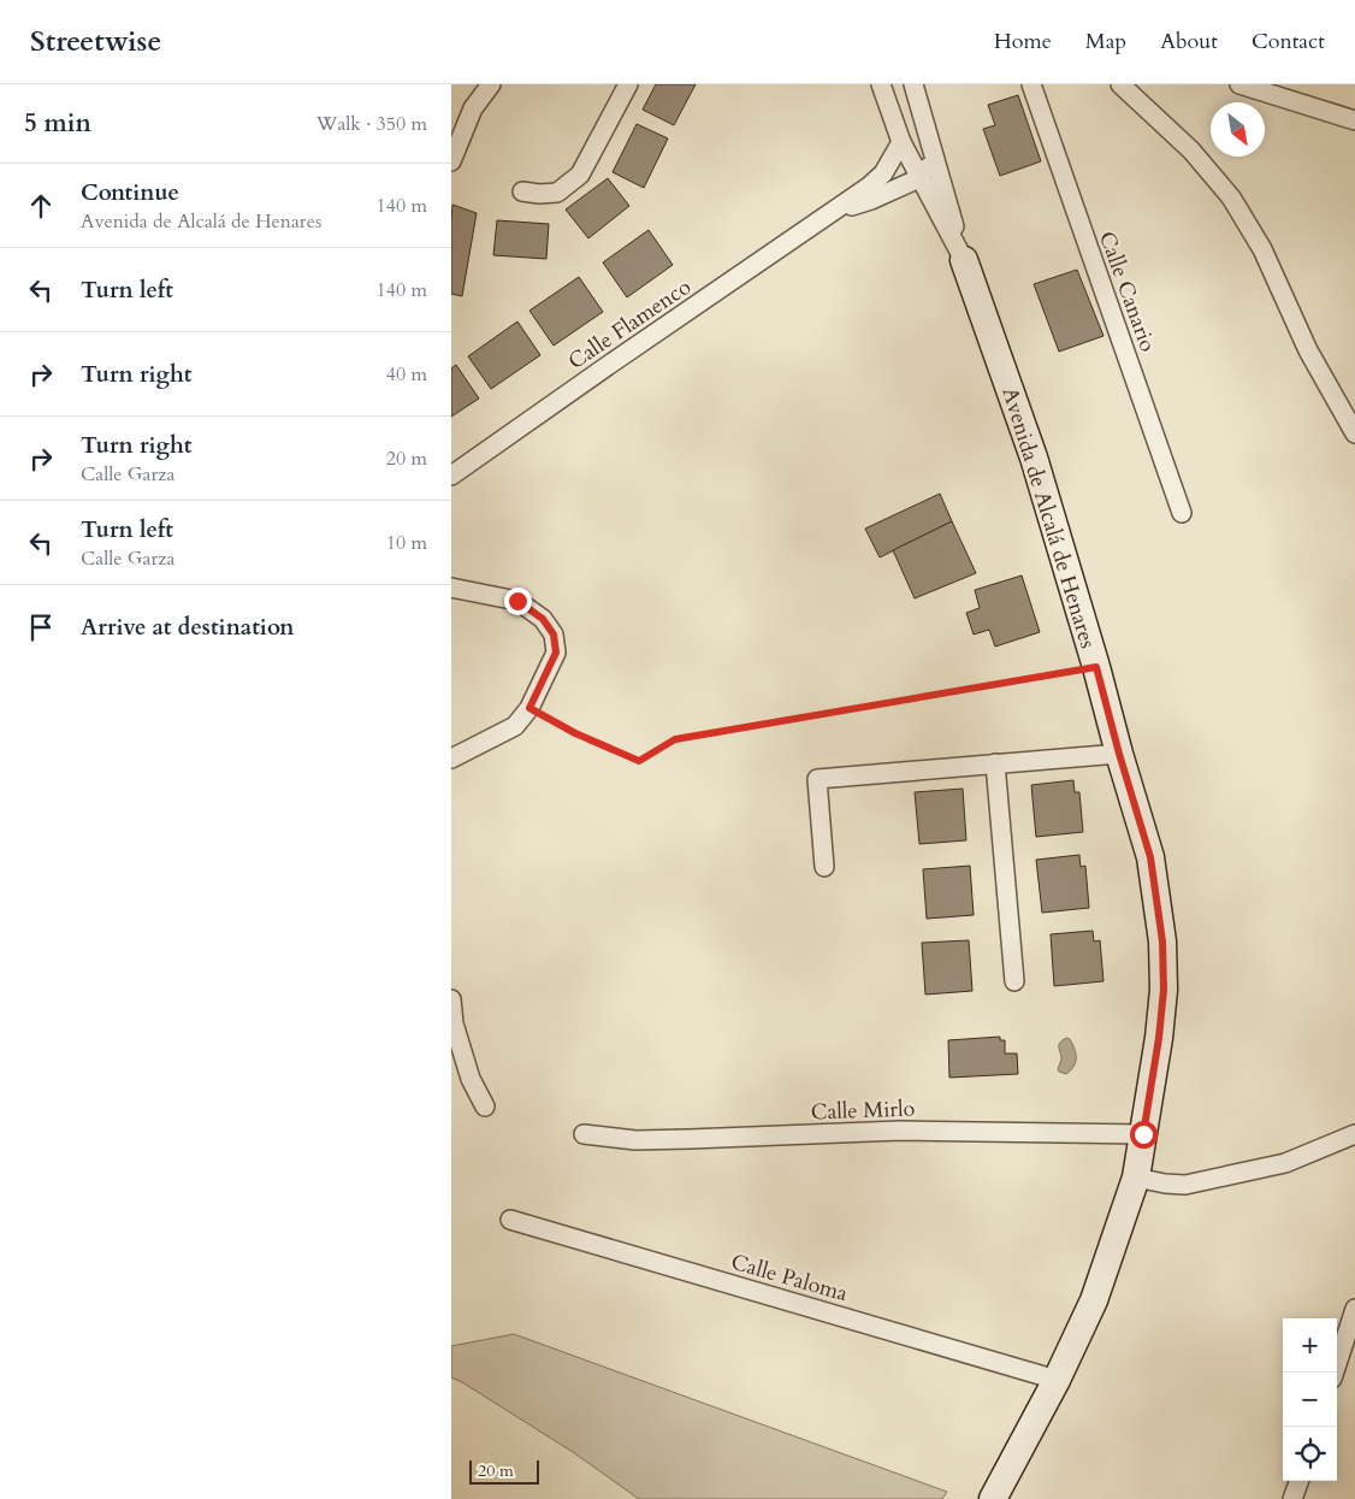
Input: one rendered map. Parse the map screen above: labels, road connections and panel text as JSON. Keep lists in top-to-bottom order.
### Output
{
  "streets": {
    "street": [
      "Calle Canario",
      "Calle Flamenco",
      "Avenida de Alcalá de Henares",
      "Calle Mirlo",
      "Calle Paloma"
    ]
  },
  "crossings": [
    ["Calle Flamenco", "Avenida de Alcalá de Henares"],
    ["Avenida de Alcalá de Henares", "Calle Mirlo"],
    ["Avenida de Alcalá de Henares", "Calle Paloma"]
  ],
  "scale_bar": "20 m",
  "north": "bottom right",
  "page": {
    "header": "Streetwise",
    "nav": [
      "Home",
      "Map",
      "About",
      "Contact"
    ],
    "heading": ["5 min", "Walk · 350 m"],
    "list": [
      ["Continue", "Avenida de Alcalá de Henares", "140 m"],
      ["Turn left", "140 m"],
      ["Turn right", "40 m"],
      ["Turn right", "Calle Garza", "20 m"],
      ["Turn left", "Calle Garza", "10 m"],
      "Arrive at destination"
    ],
    "map_buttons": ["+", "−"],
    "scale": "20 m"
  }
}
